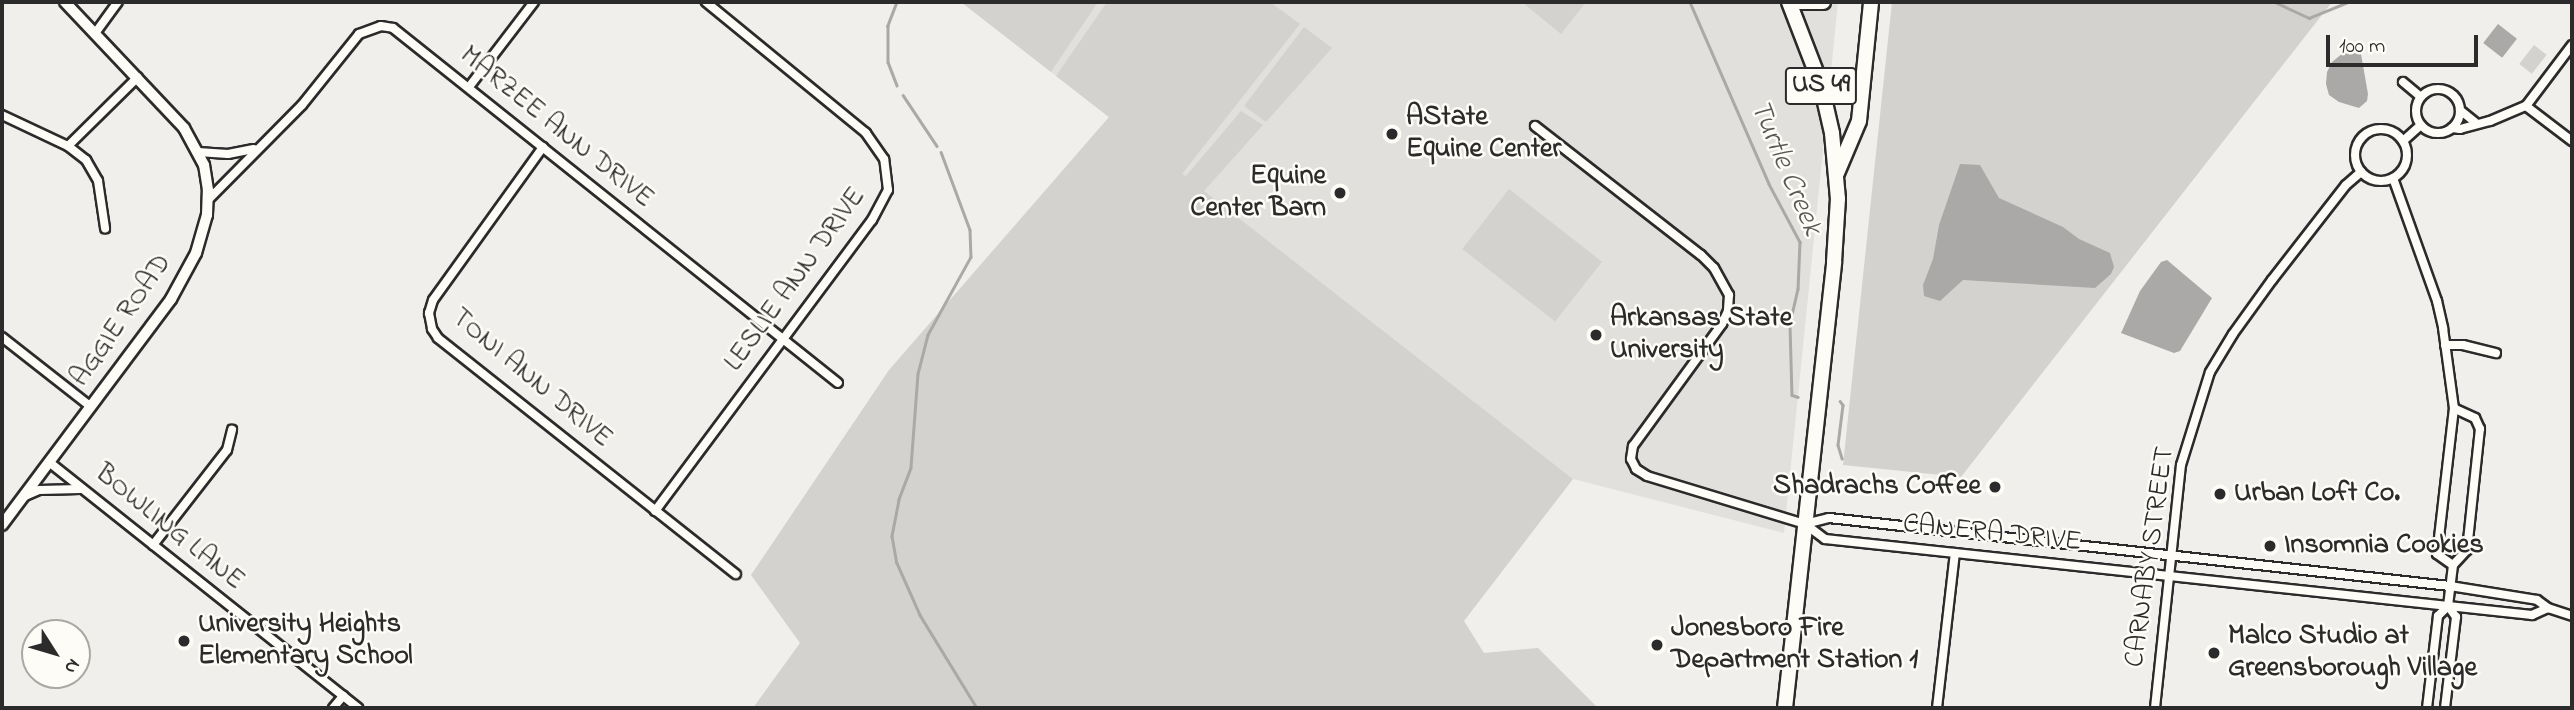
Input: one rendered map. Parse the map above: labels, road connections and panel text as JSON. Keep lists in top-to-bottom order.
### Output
{
  "streets": {
    "highway": ["US 49"],
    "street": [
      "MARZEE ANN DRIVE",
      "LESLIE ANN DRIVE",
      "AGGIE ROAD",
      "TONI ANN DRIVE",
      "BOWLING LANE",
      "CANERA DRIVE",
      "CARNABY STREET"
    ]
  },
  "crossings": [
    ["US 49", "CANERA DRIVE"],
    ["MARZEE ANN DRIVE", "LESLIE ANN DRIVE"],
    ["MARZEE ANN DRIVE", "AGGIE ROAD"],
    ["MARZEE ANN DRIVE", "TONI ANN DRIVE"],
    ["LESLIE ANN DRIVE", "TONI ANN DRIVE"],
    ["AGGIE ROAD", "BOWLING LANE"],
    ["CANERA DRIVE", "CARNABY STREET"]
  ],
  "water": ["Turtle Creek"],
  "places": [
    "AState Equine Center",
    "Equine Center Barn",
    "Arkansas State University",
    "Shadrachs Coffee",
    "Urban Loft Co.",
    "Insomnia Cookies",
    "University Heights Elementary School",
    "Jonesboro Fire Department Station 1",
    "Malco Studio at Greensborough Village"
  ],
  "scale_bar": "100 m",
  "north": "bottom right"
}
